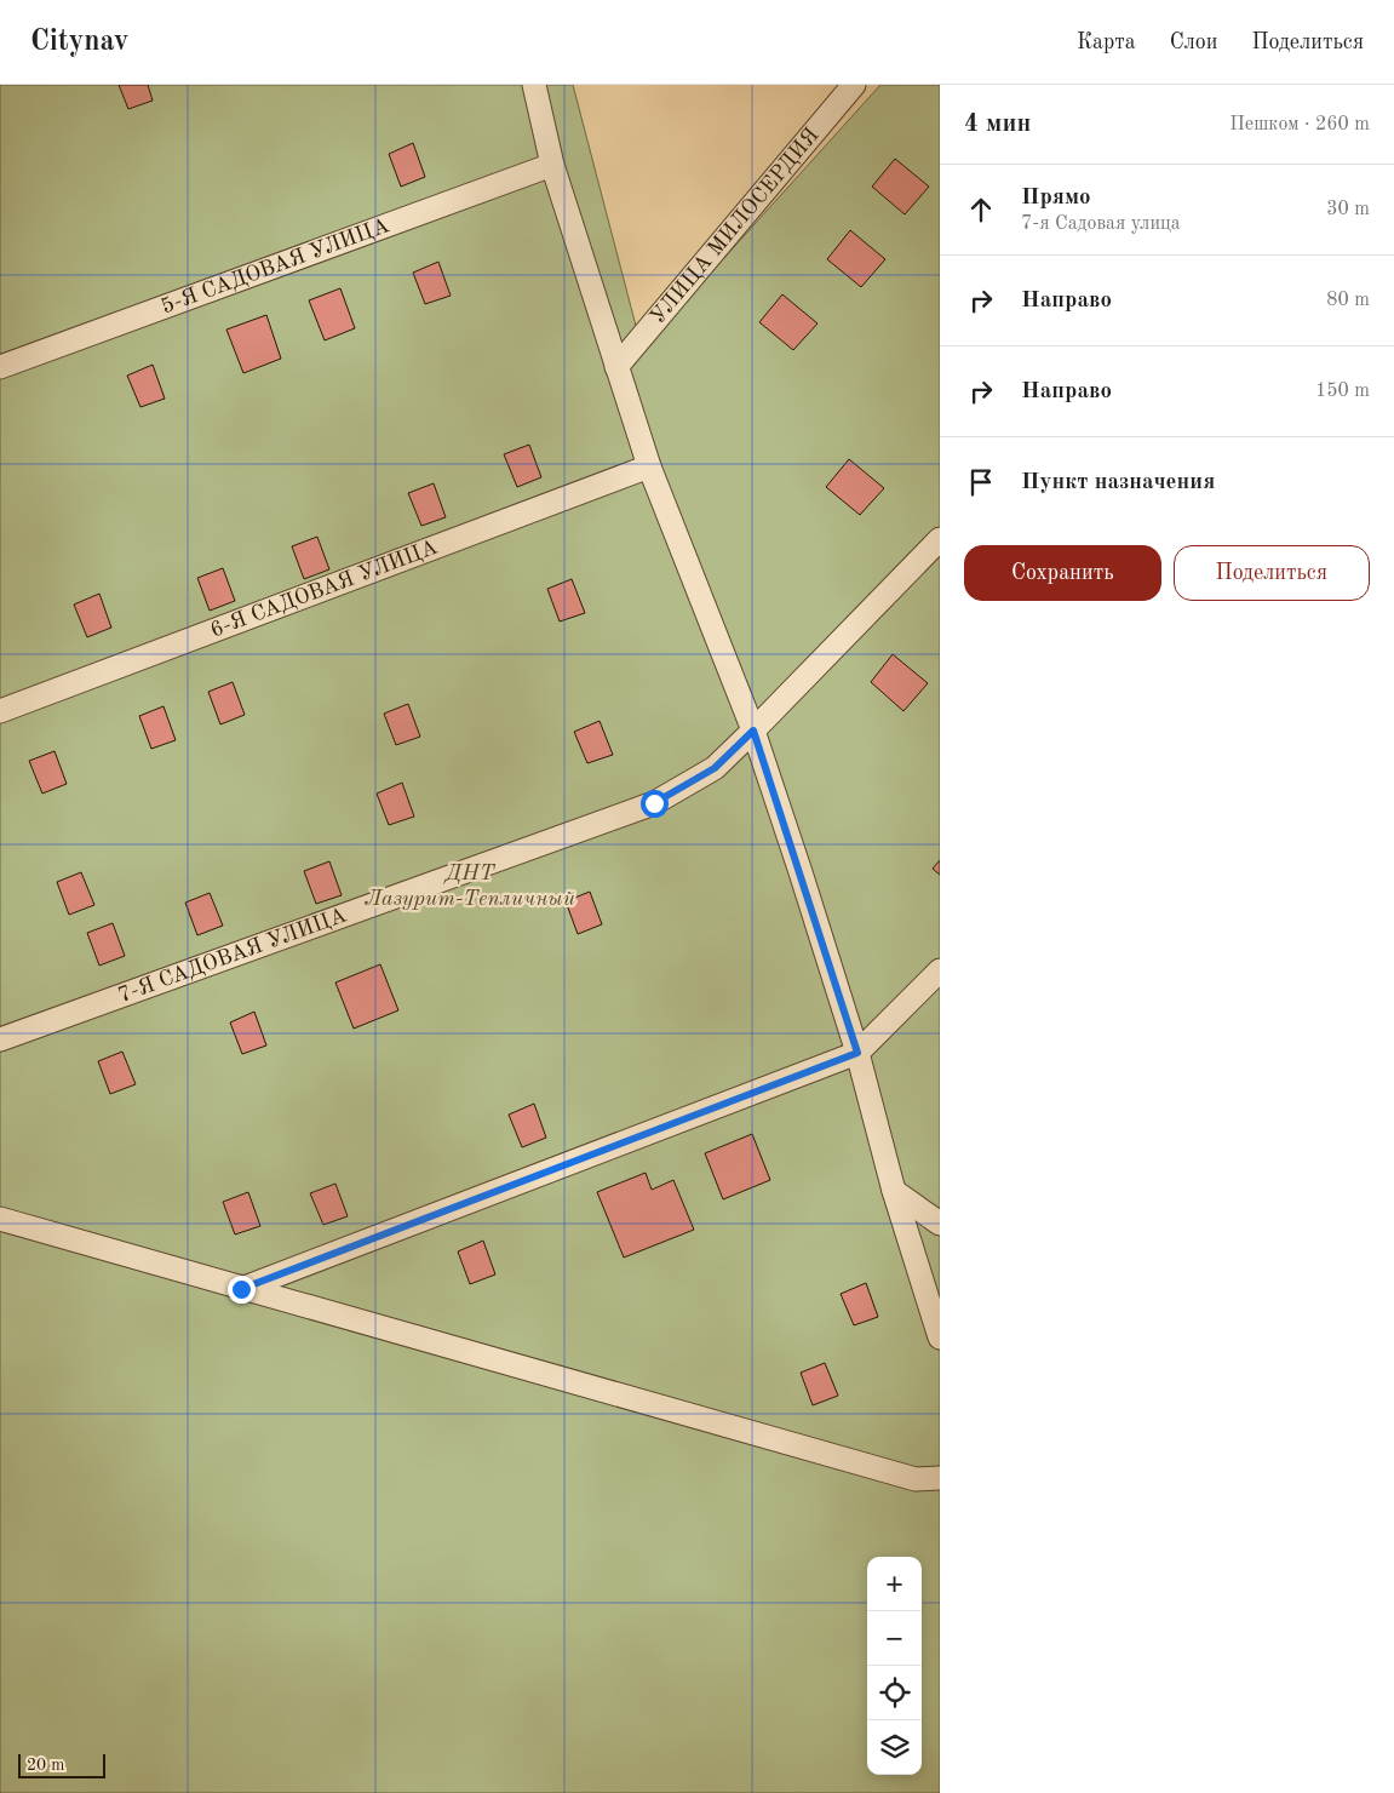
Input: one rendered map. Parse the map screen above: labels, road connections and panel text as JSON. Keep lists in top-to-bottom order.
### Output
{
  "streets": {
    "street": [
      "УЛИЦА МИЛОСЕРДИЯ",
      "5-Я САДОВАЯ УЛИЦА",
      "6-Я САДОВАЯ УЛИЦА",
      "7-Я САДОВАЯ УЛИЦА"
    ]
  },
  "parks": ["ДНТ Лазурит-Тепличный"],
  "scale_bar": "20 m",
  "page": {
    "header": "Citynav",
    "nav": ["Карта", "Слои", "Поделиться"],
    "heading": ["4 мин", "Пешком · 260 m"],
    "list": [
      ["Прямо", "7-я Садовая улица", "30 m"],
      ["Направо", "80 m"],
      ["Направо", "150 m"],
      "Пункт назначения"
    ],
    "buttons": ["Сохранить", "Поделиться"],
    "map_buttons": ["+", "−"],
    "scale": "20 m"
  }
}
